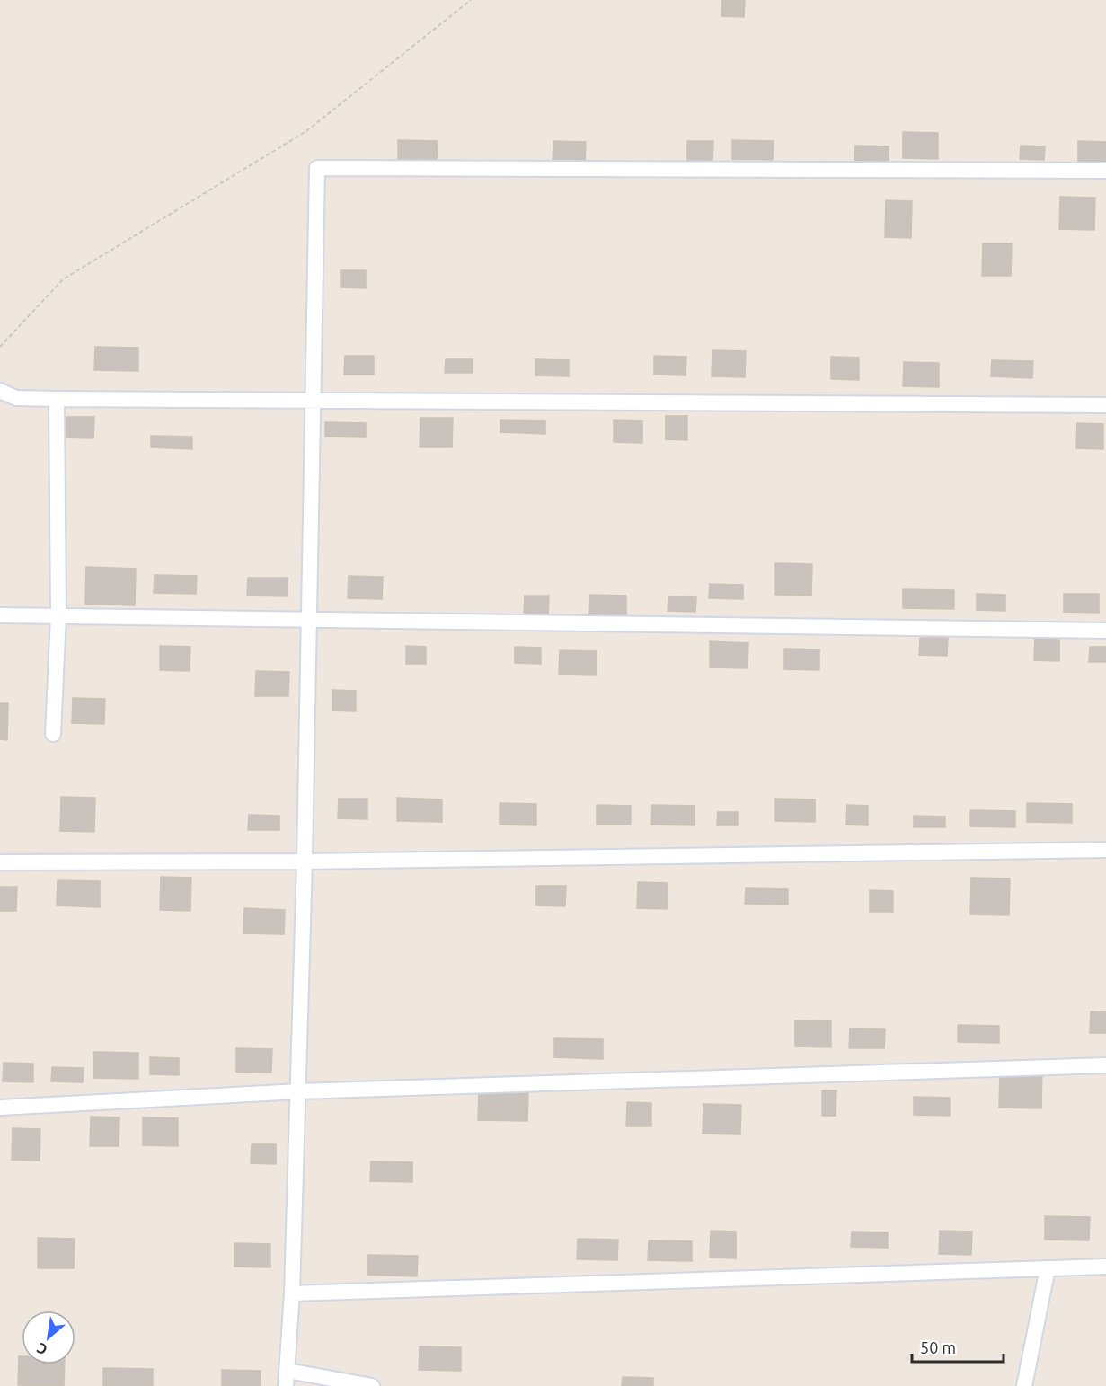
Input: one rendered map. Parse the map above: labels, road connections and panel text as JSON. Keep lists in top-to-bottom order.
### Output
{
  "scale_bar": "50 m",
  "north": "bottom left"
}
